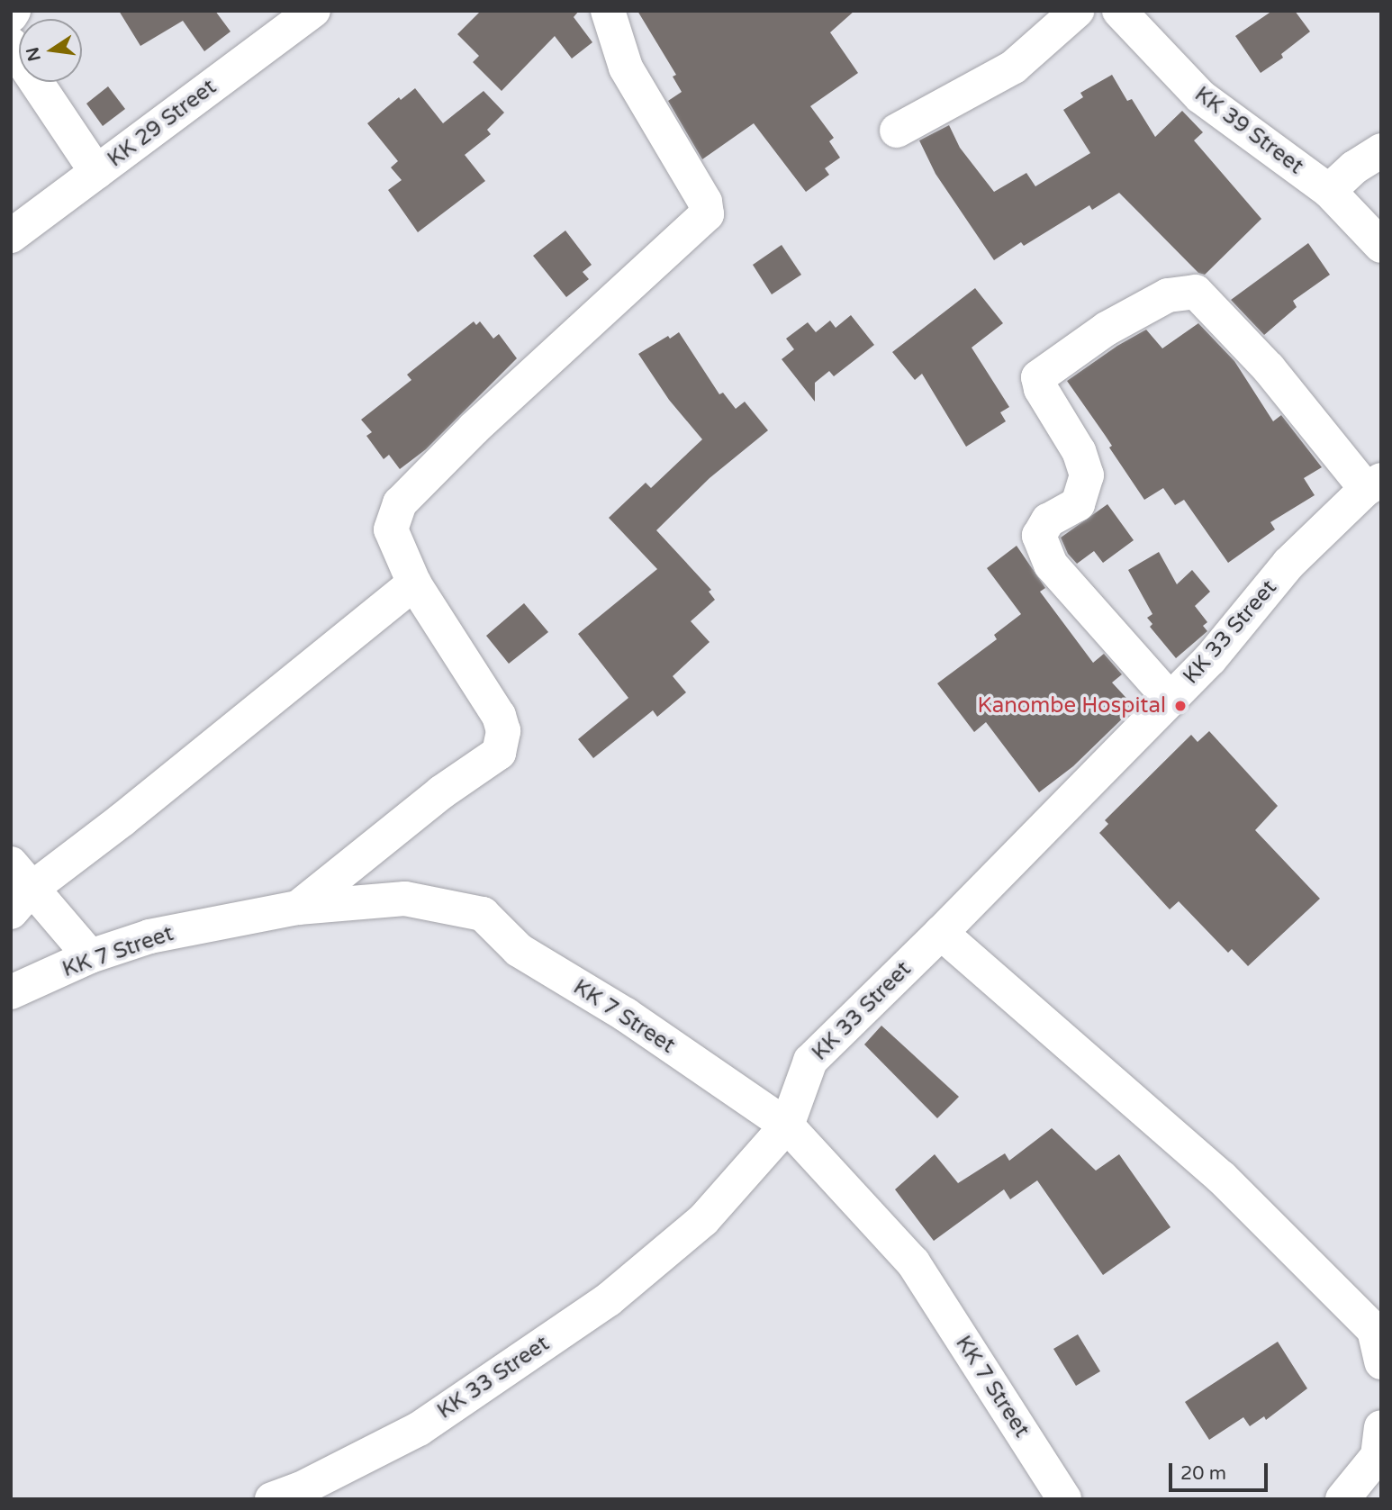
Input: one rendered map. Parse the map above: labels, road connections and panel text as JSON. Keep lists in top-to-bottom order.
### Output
{
  "streets": {
    "street": [
      "KK 29 Street",
      "KK 39 Street",
      "KK 33 Street",
      "KK 7 Street"
    ]
  },
  "crossings": [
    ["KK 33 Street", "KK 7 Street"]
  ],
  "places": ["Kanombe Hospital"],
  "scale_bar": "20 m",
  "north": "left"
}
